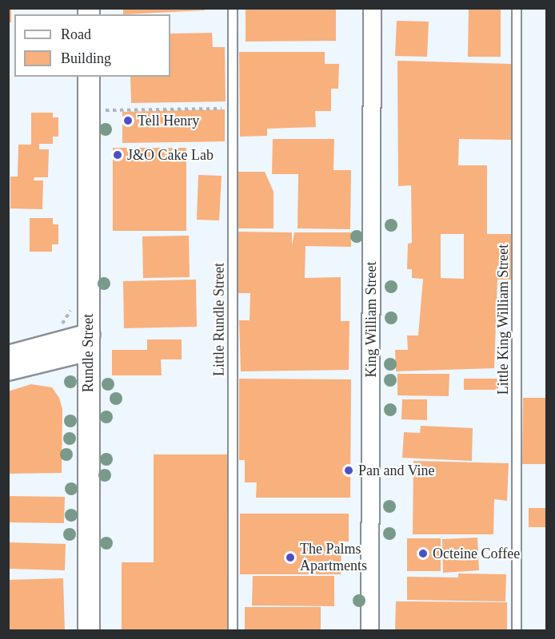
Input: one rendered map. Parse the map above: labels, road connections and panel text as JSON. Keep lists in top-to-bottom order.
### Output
{
  "streets": {
    "street": ["King William Street", "Rundle Street"],
    "lane": ["Little Rundle Street", "Little King William Street"]
  },
  "places": [
    "Tell Henry",
    "J&O Cake Lab",
    "Pan and Vine",
    "Octeine Coffee",
    "The Palms Apartments"
  ],
  "legend": ["Road", "Building"]
}
